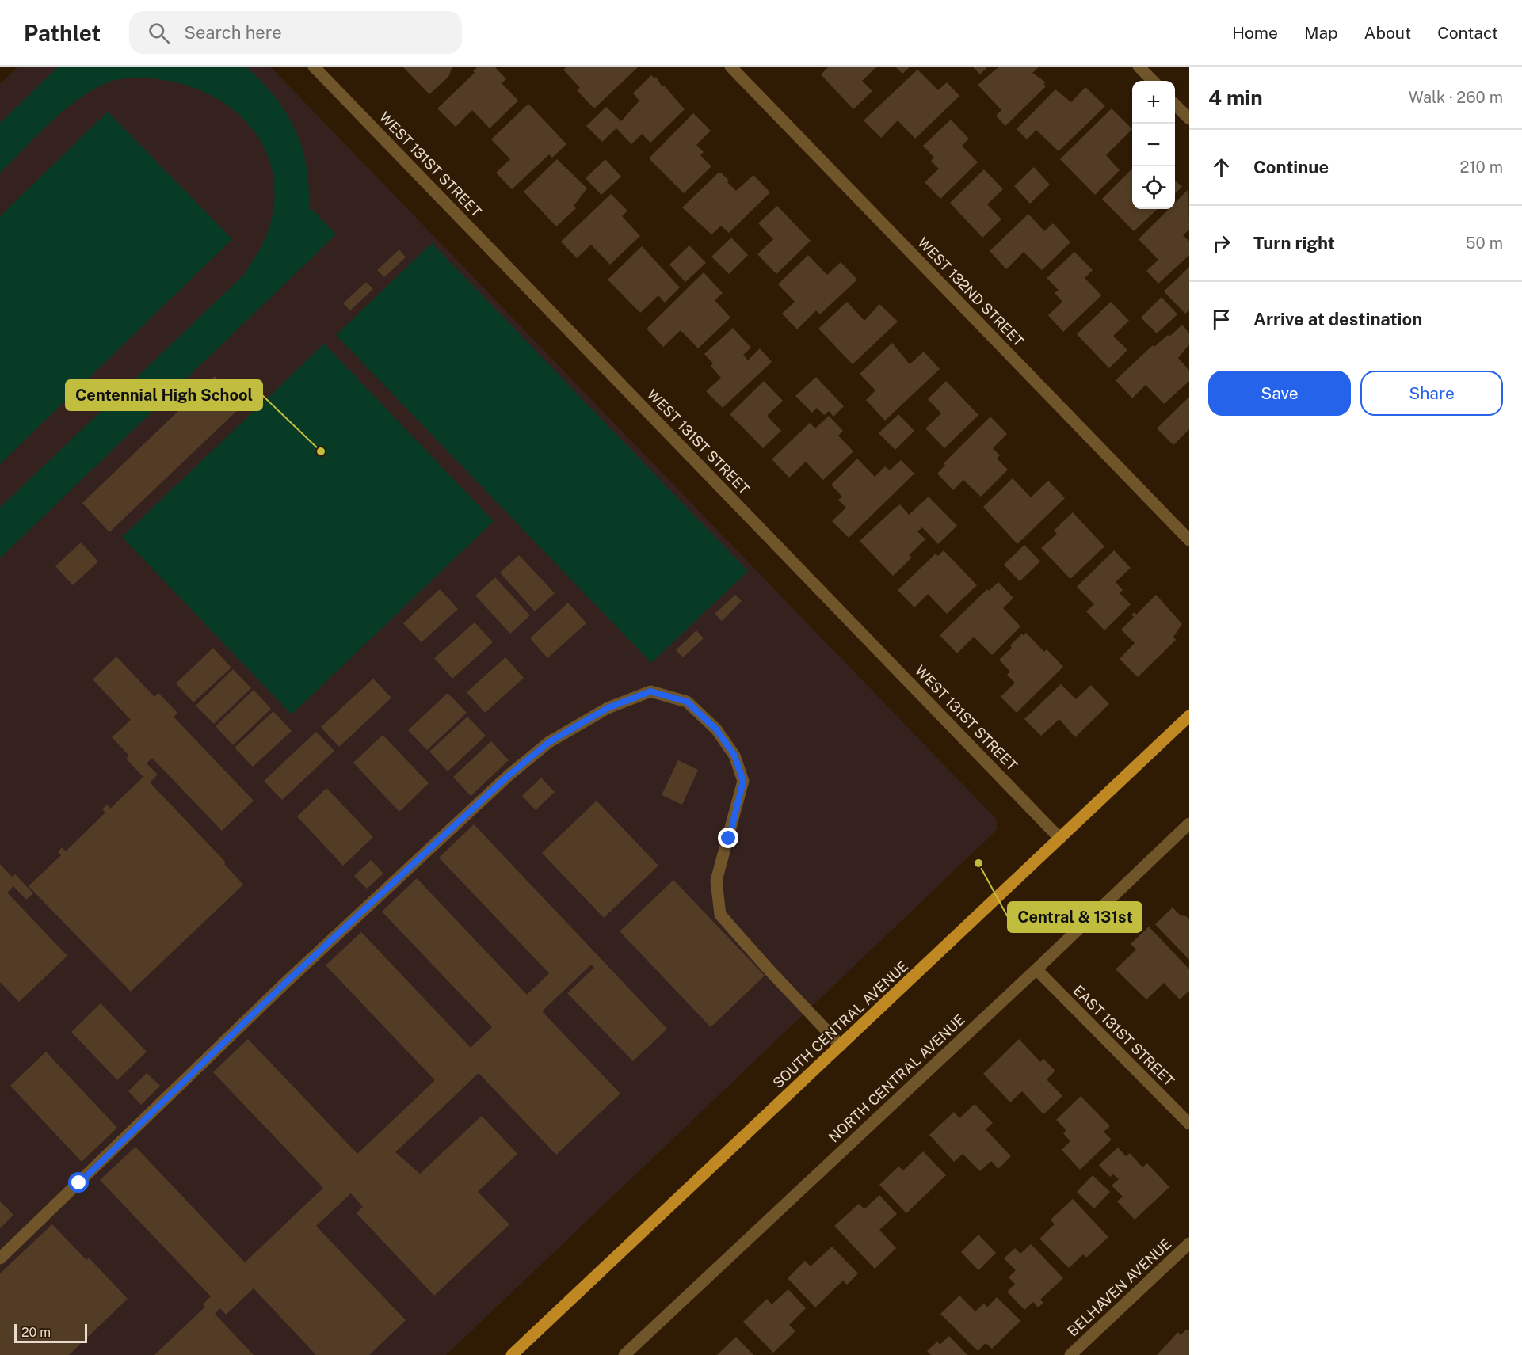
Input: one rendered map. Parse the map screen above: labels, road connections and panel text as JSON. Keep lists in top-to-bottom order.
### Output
{
  "streets": {
    "main road": ["SOUTH CENTRAL AVENUE"],
    "street": [
      "WEST 131ST STREET",
      "WEST 132ND STREET",
      "EAST 131ST STREET",
      "NORTH CENTRAL AVENUE",
      "BELHAVEN AVENUE"
    ]
  },
  "crossings": [
    ["WEST 131ST STREET", "SOUTH CENTRAL AVENUE"],
    ["EAST 131ST STREET", "NORTH CENTRAL AVENUE"]
  ],
  "places": ["Centennial High School", "Central & 131st"],
  "scale_bar": "20 m",
  "page": {
    "header": "Pathlet",
    "search": "Search here",
    "nav": [
      "Home",
      "Map",
      "About",
      "Contact"
    ],
    "heading": ["4 min", "Walk · 260 m"],
    "map_buttons": ["+", "−"],
    "list": [
      ["Continue", "210 m"],
      ["Turn right", "50 m"],
      "Arrive at destination"
    ],
    "buttons": ["Save", "Share"],
    "scale": "20 m"
  }
}
